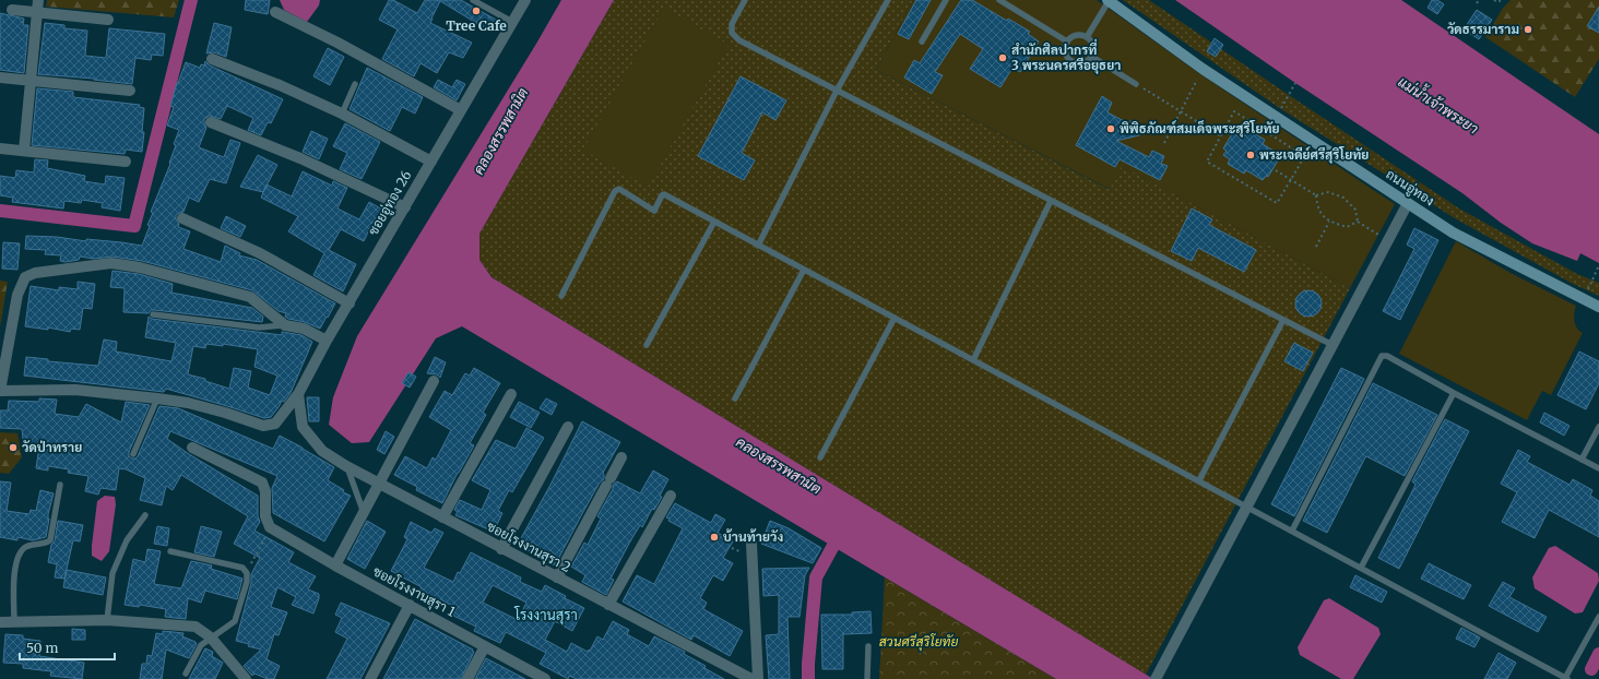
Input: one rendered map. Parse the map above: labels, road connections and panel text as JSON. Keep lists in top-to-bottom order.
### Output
{
  "streets": {
    "main road": ["ถนนอู่ทอง"],
    "street": ["ซอยอู่ทอง 26", "ซอยโรงงานสุรา 2", "ซอยโรงงานสุรา 1"]
  },
  "crossings": [
    ["ซอยอู่ทอง 26", "ซอยโรงงานสุรา 2"]
  ],
  "districts": ["โรงงานสุรา"],
  "water": ["แม่น้ำเจ้าพระยา", "คลองสรรพสามิต"],
  "parks": ["สวนศรีสุริโยทัย"],
  "places": [
    "Tree Cafe",
    "วัดธรรมาราม",
    "สำนักศิลปากรที่ 3 พระนครศรีอยุธยา",
    "พิพิธภัณฑ์สมเด็จพระสุริโยทัย",
    "พระเจดีย์ศรีสุริโยทัย",
    "วัดป่าทราย",
    "บ้านท้ายวัง"
  ],
  "scale_bar": "50 m"
}
